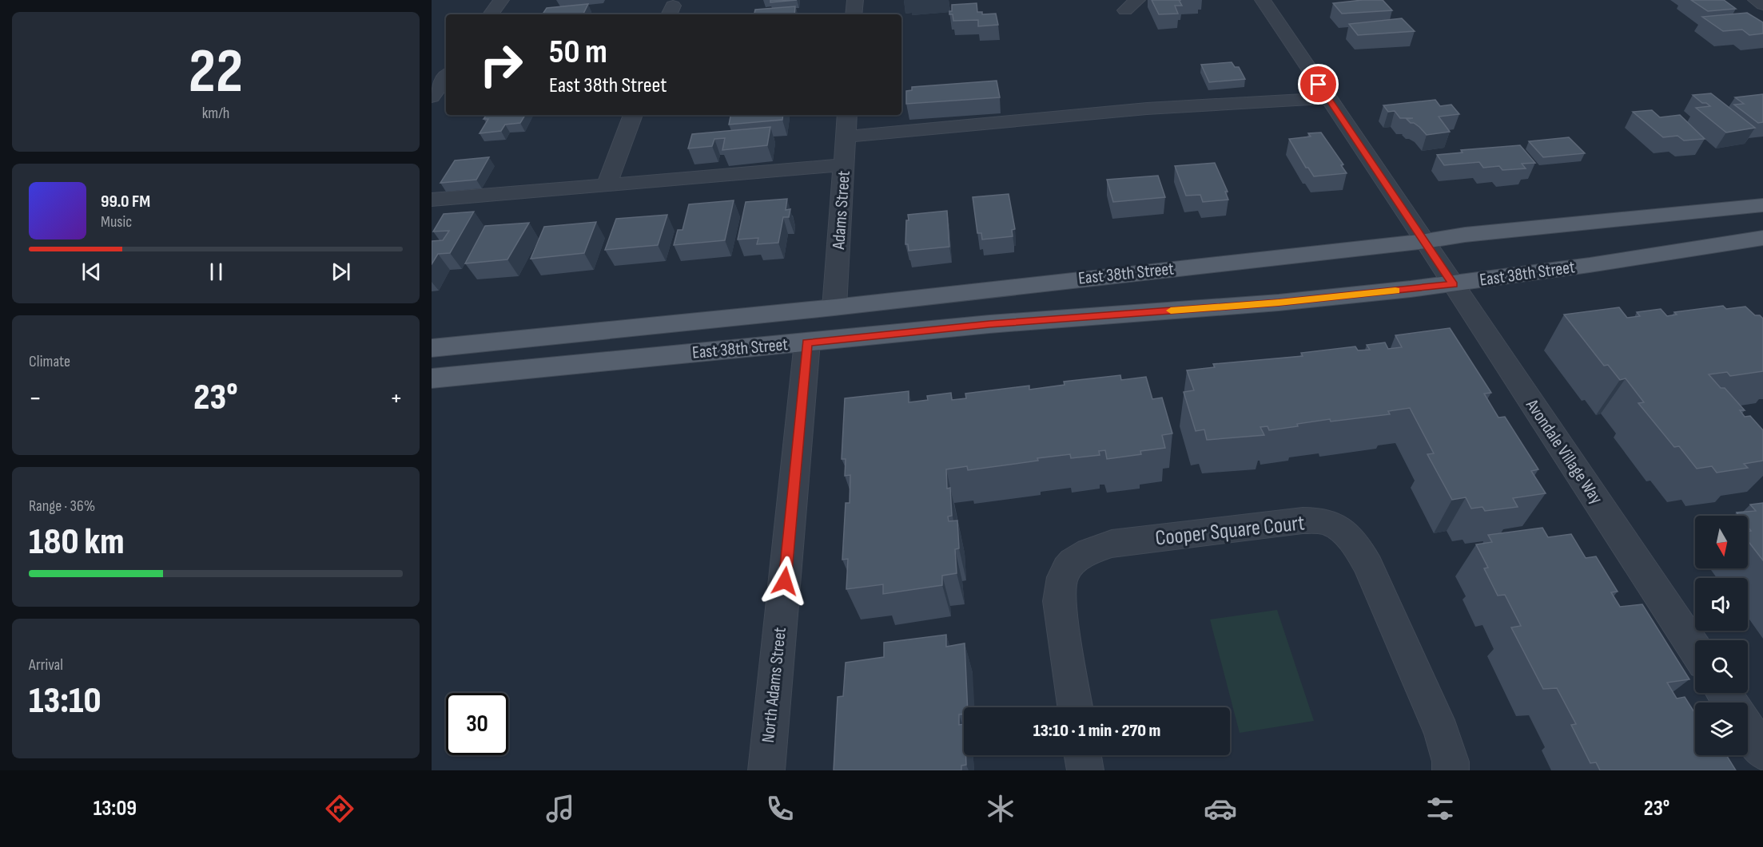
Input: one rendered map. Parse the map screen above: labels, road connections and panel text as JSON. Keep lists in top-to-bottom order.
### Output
{
  "streets": {
    "main road": ["East 38th Street"],
    "street": [
      "Adams Street",
      "Avondale Village Way",
      "Cooper Square Court",
      "North Adams Street"
    ]
  },
  "crossings": [
    ["Adams Street", "East 38th Street"],
    ["East 38th Street", "Avondale Village Way"],
    ["East 38th Street", "North Adams Street"]
  ],
  "north": "bottom",
  "page": {
    "tile": [
      ["22", "km/h"],
      "Climate",
      ["Range · 36%", "180 km"],
      ["Arrival", "13:10"]
    ],
    "turn": ["50 m", "East 38th Street"],
    "song": ["99.0 FM", "Music"],
    "heat": ["−", "23°", "+"],
    "limit": "30",
    "trip": "13:10 · 1 min · 270 m",
    "tabs": ["13:09", "23°"]
  }
}
